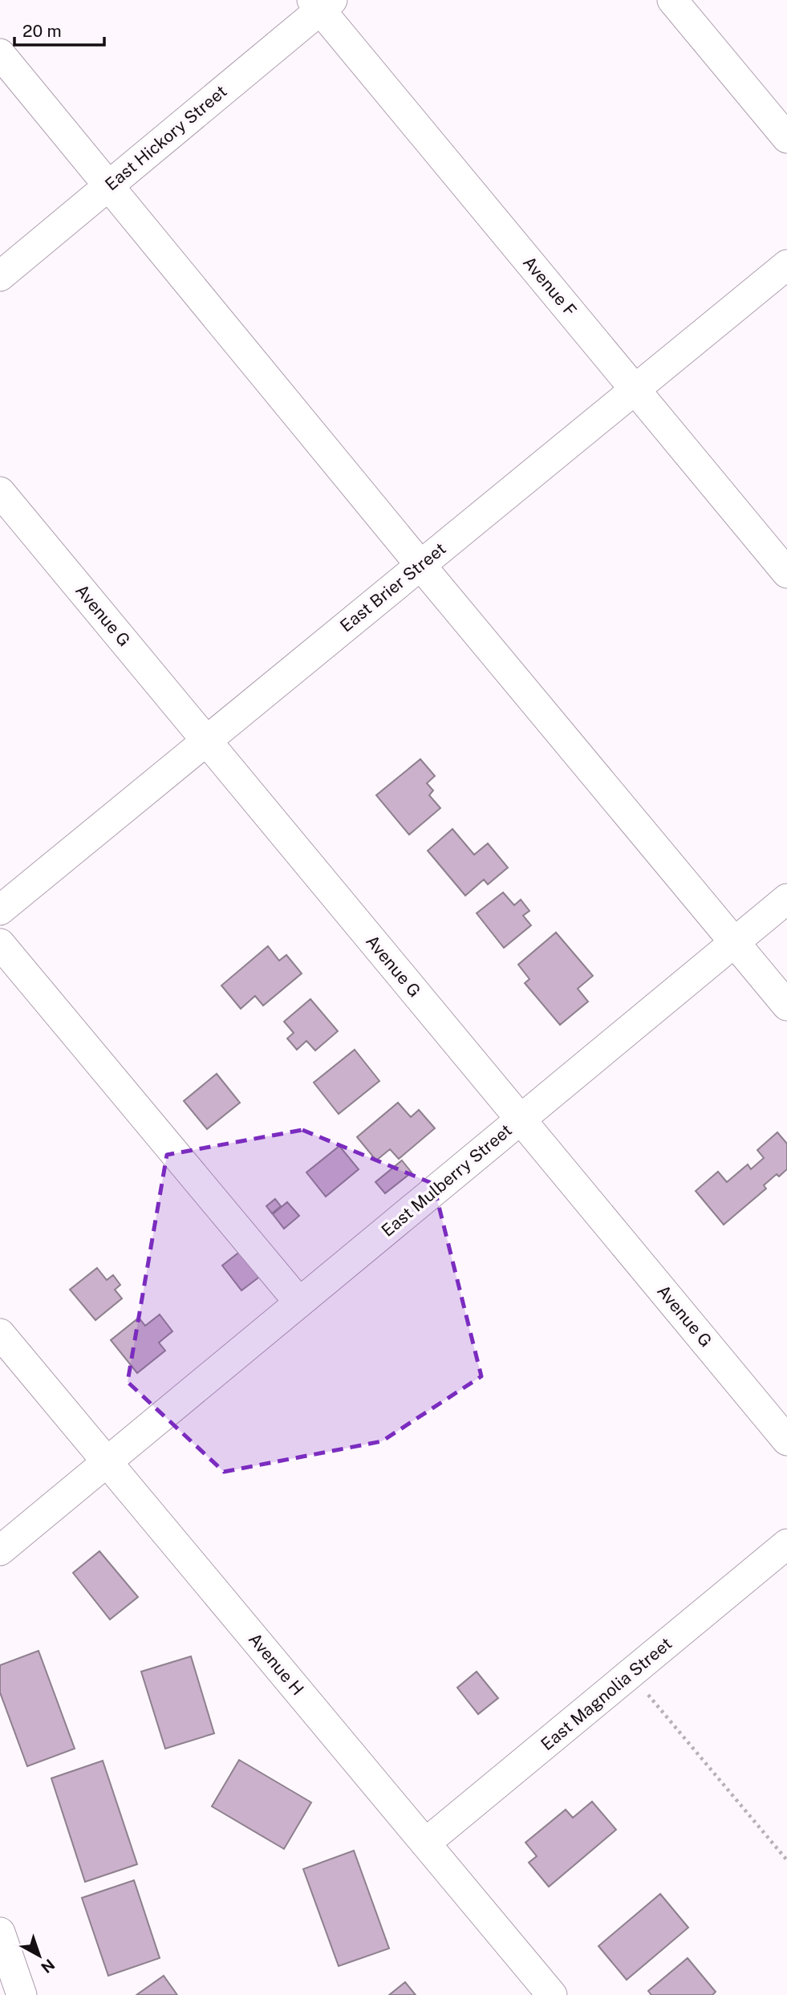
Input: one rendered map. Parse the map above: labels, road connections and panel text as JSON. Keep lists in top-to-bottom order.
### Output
{
  "streets": {
    "street": [
      "East Hickory Street",
      "Avenue F",
      "East Brier Street",
      "Avenue G",
      "East Mulberry Street",
      "Avenue H",
      "East Magnolia Street"
    ]
  },
  "crossings": [
    ["East Hickory Street", "Avenue F"],
    ["Avenue F", "East Brier Street"],
    ["East Brier Street", "Avenue G"],
    ["Avenue G", "East Mulberry Street"],
    ["East Mulberry Street", "Avenue H"],
    ["Avenue H", "East Magnolia Street"]
  ],
  "scale_bar": "20 m",
  "north": "bottom right"
}
